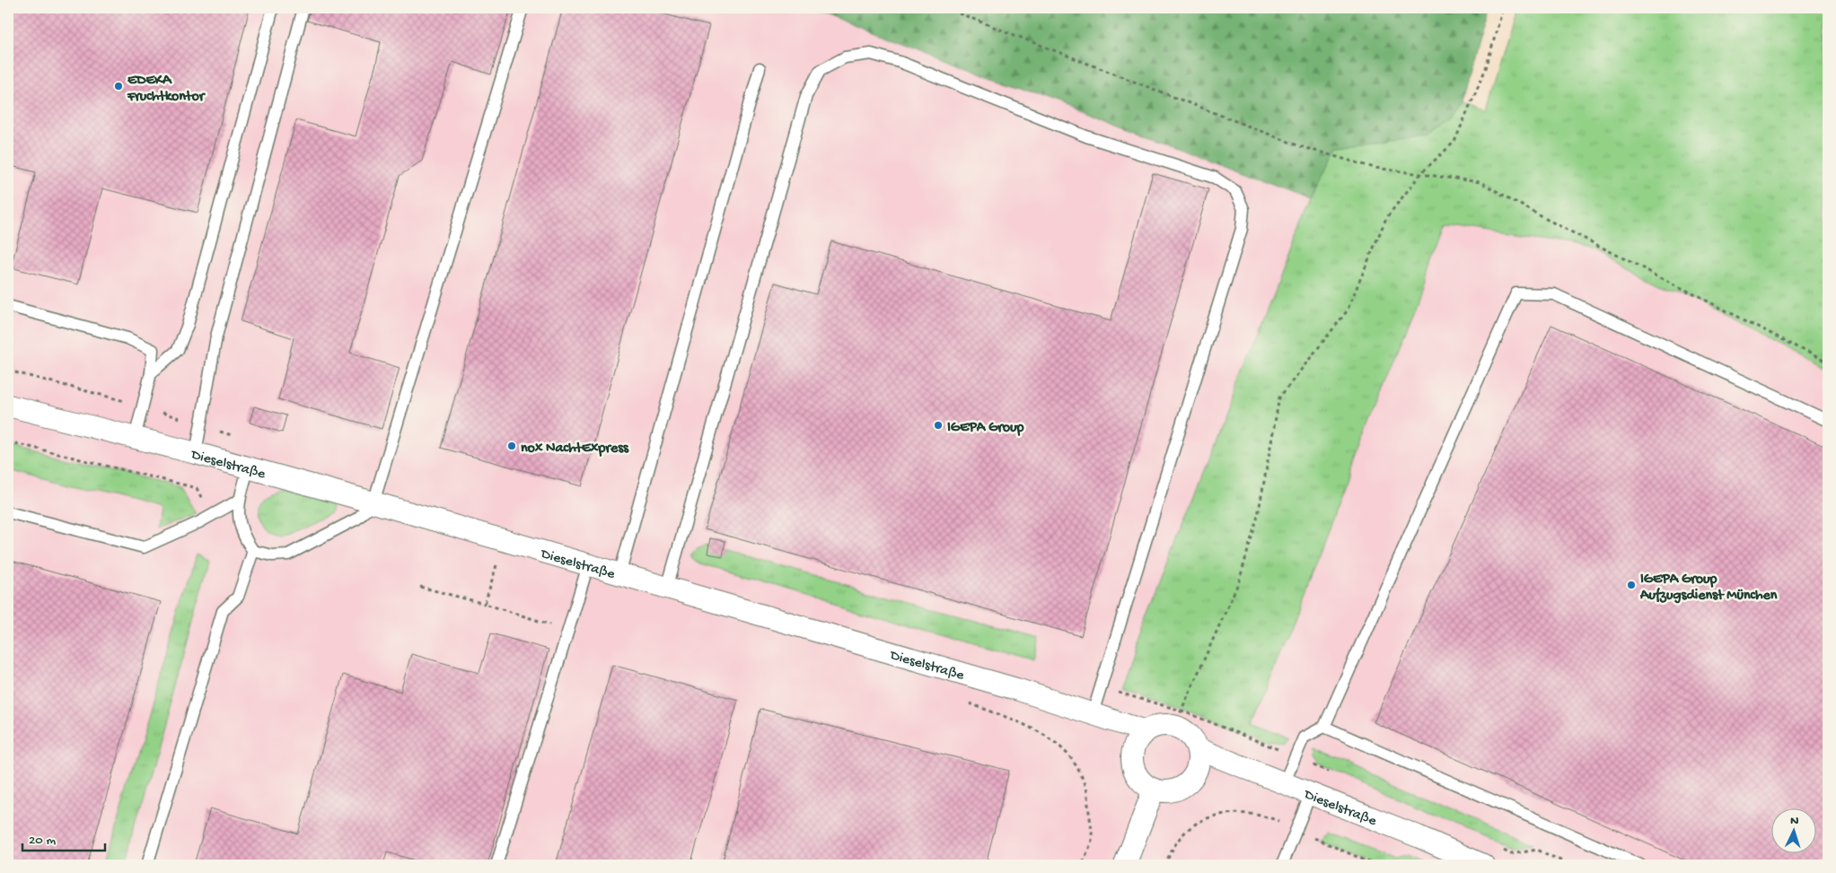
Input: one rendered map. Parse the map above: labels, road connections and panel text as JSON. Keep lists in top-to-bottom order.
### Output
{
  "streets": {
    "street": ["Dieselstraße"]
  },
  "places": [
    "EDEKA Fruchtkontor",
    "IGEPA Group",
    "nox NachtExpress",
    "IGEPA Group Aufzugsdienst München"
  ],
  "scale_bar": "20 m",
  "north": "top"
}
